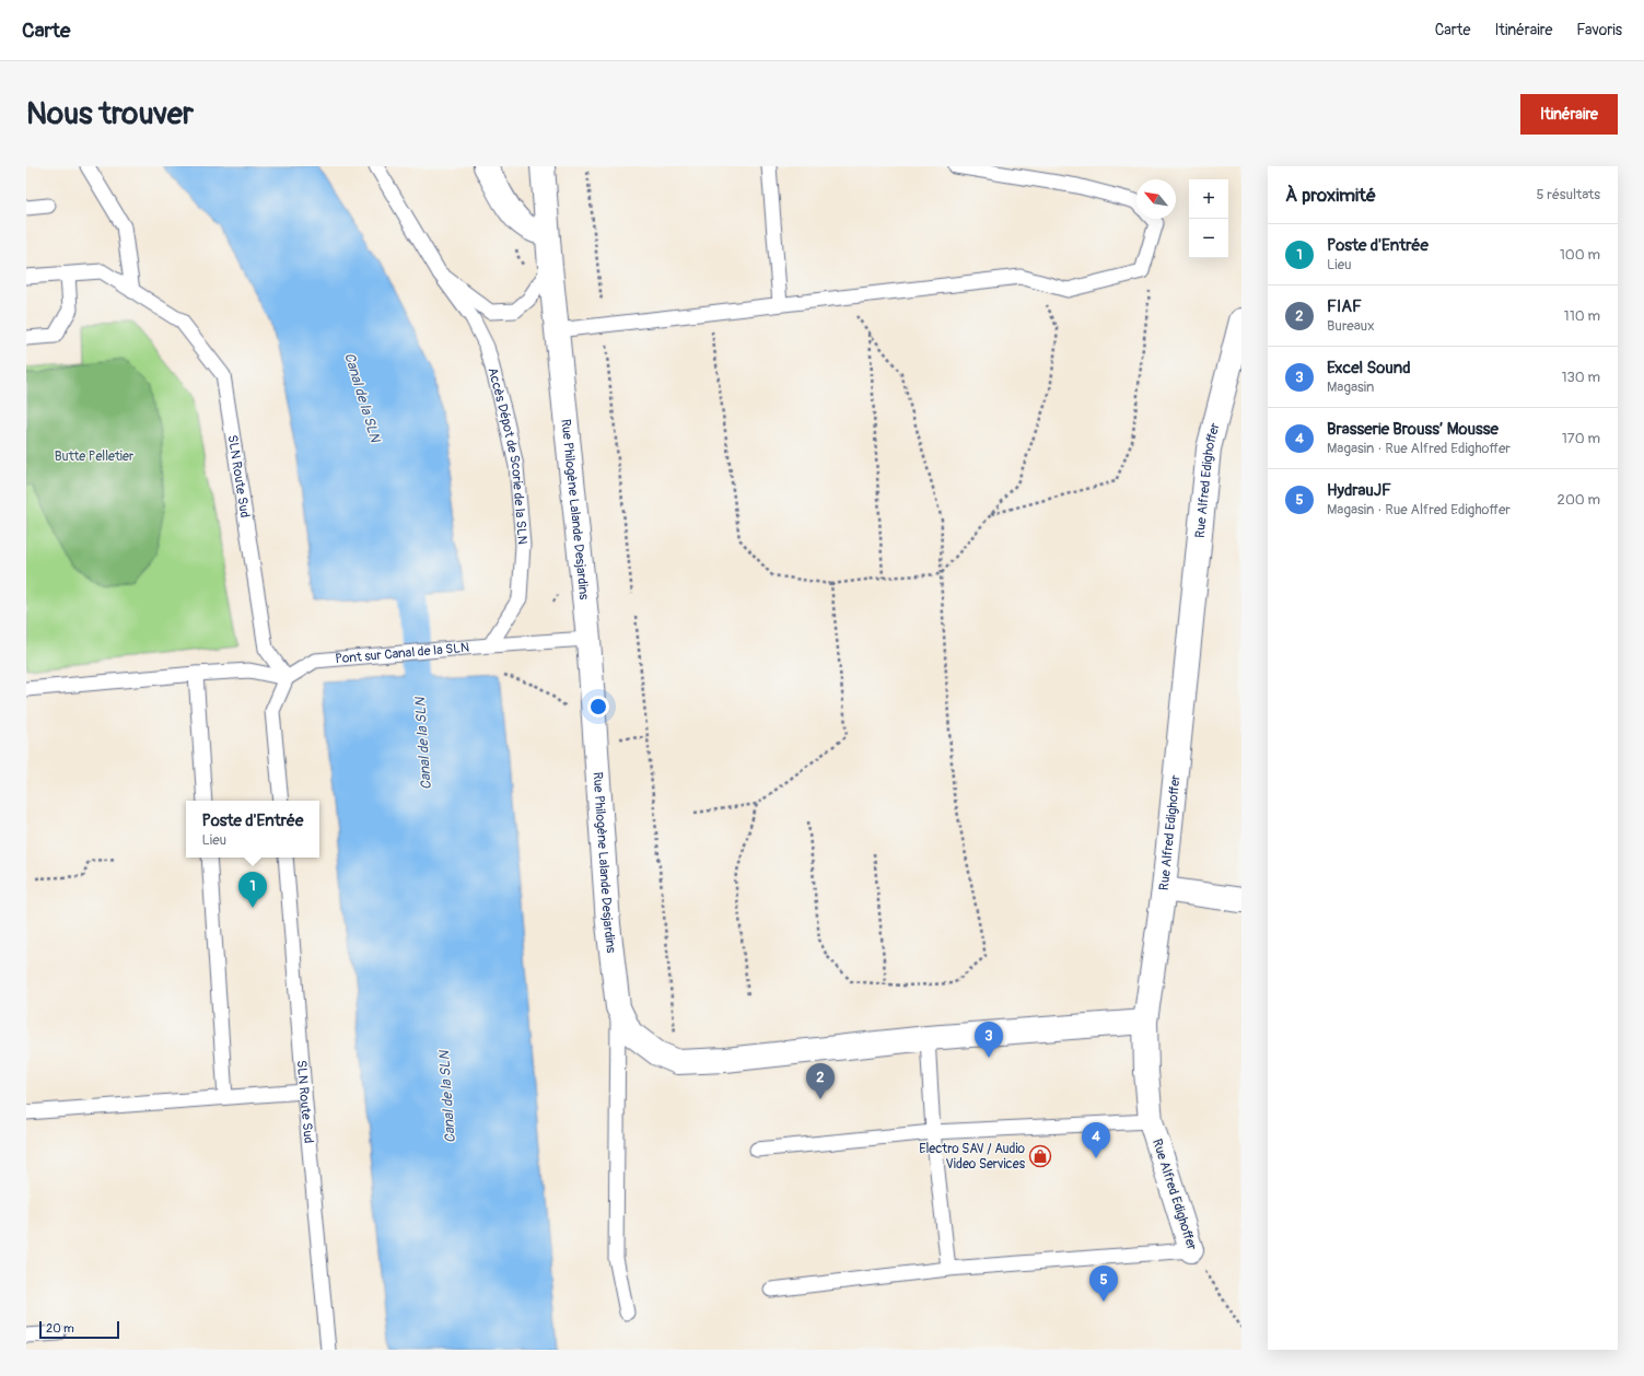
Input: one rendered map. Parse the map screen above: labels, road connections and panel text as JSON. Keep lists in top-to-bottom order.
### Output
{
  "streets": {
    "street": ["Rue Alfred Edighoffer", "Rue Philogène Lalande Desjardins"],
    "lane": ["Accès Dépot de Scorie de la SLN", "SLN Route Sud", "Pont sur Canal de la SLN"]
  },
  "crossings": [
    ["Accès Dépot de Scorie de la SLN", "Rue Philogène Lalande Desjardins"],
    ["Accès Dépot de Scorie de la SLN", "Pont sur Canal de la SLN"],
    ["SLN Route Sud", "Pont sur Canal de la SLN"],
    ["Rue Alfred Edighoffer", "Rue Philogène Lalande Desjardins"],
    ["Rue Philogène Lalande Desjardins", "Pont sur Canal de la SLN"]
  ],
  "water": ["Canal de la SLN"],
  "parks": ["Butte Pelletier"],
  "places": {
    "shop": ["Electro SAV / Audio Video Services"]
  },
  "scale_bar": "20 m",
  "north": "top left",
  "page": {
    "header": "Carte",
    "nav": ["Carte", "Itinéraire", "Favoris"],
    "buttons": "Itinéraire",
    "title": "Nous trouver",
    "heading": ["À proximité", "5 résultats"],
    "map_buttons": ["+", "−"],
    "list": [
      {
        "mark": "1",
        "name": "Poste d'Entrée",
        "note": "Lieu",
        "value": "100 m"
      },
      {
        "mark": "2",
        "name": "FIAF",
        "note": "Bureaux",
        "value": "110 m"
      },
      {
        "mark": "3",
        "name": "Excel Sound",
        "note": "Magasin",
        "value": "130 m"
      },
      {
        "mark": "4",
        "name": "Brasserie Brouss’ Mousse",
        "note": "Magasin · Rue Alfred Edighoffer",
        "value": "170 m"
      },
      {
        "mark": "5",
        "name": "HydrauJF",
        "note": "Magasin · Rue Alfred Edighoffer",
        "value": "200 m"
      }
    ],
    "popup": ["Poste d'Entrée", "Lieu"],
    "pins": [
      "1",
      "3",
      "2",
      "4",
      "5"
    ],
    "scale": "20 m"
  }
}
